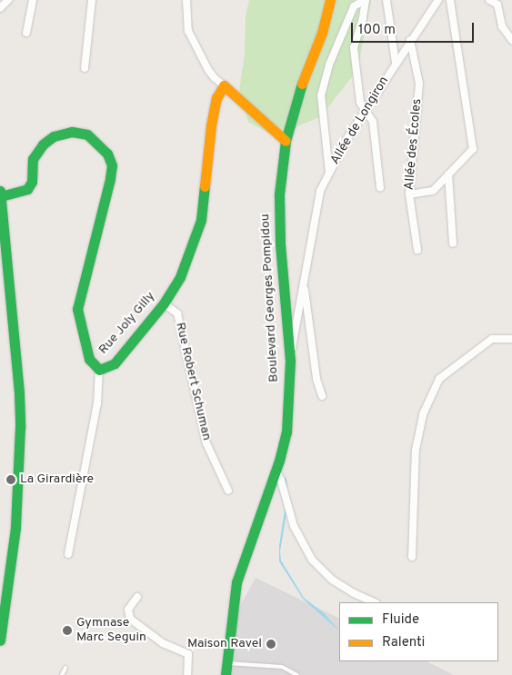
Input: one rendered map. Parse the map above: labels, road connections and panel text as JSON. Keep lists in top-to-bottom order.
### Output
{
  "streets": {
    "street": [
      "Allée de Longiron",
      "Allée des Écoles",
      "Boulevard Georges Pompidou",
      "Rue Joly Gilly",
      "Rue Robert Schuman"
    ]
  },
  "crossings": [
    ["Allée de Longiron", "Allée des Écoles"],
    ["Allée de Longiron", "Boulevard Georges Pompidou"],
    ["Rue Joly Gilly", "Rue Robert Schuman"]
  ],
  "places": ["La Girardière", "Gymnase Marc Seguin", "Maison Ravel"],
  "legend": ["Fluide", "Ralenti"],
  "scale_bar": "100 m"
}
